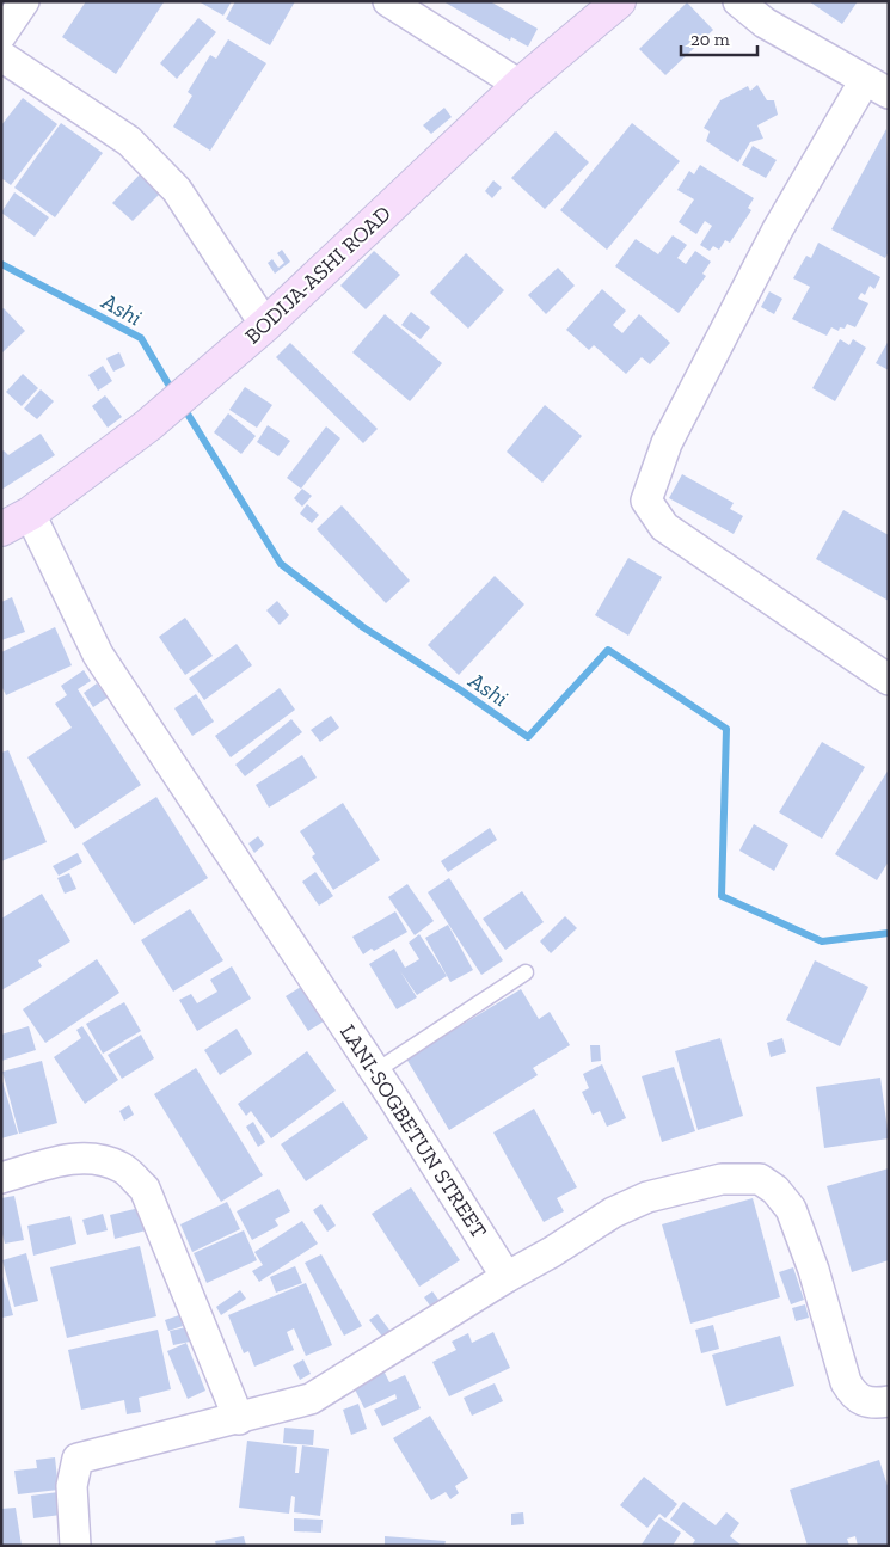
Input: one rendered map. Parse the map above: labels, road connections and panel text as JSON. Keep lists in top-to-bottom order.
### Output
{
  "streets": {
    "street": ["BODIJA-ASHI ROAD", "LANI-SOGBETUN STREET"]
  },
  "crossings": [
    ["BODIJA-ASHI ROAD", "LANI-SOGBETUN STREET"]
  ],
  "water": ["Ashi"],
  "scale_bar": "20 m"
}
